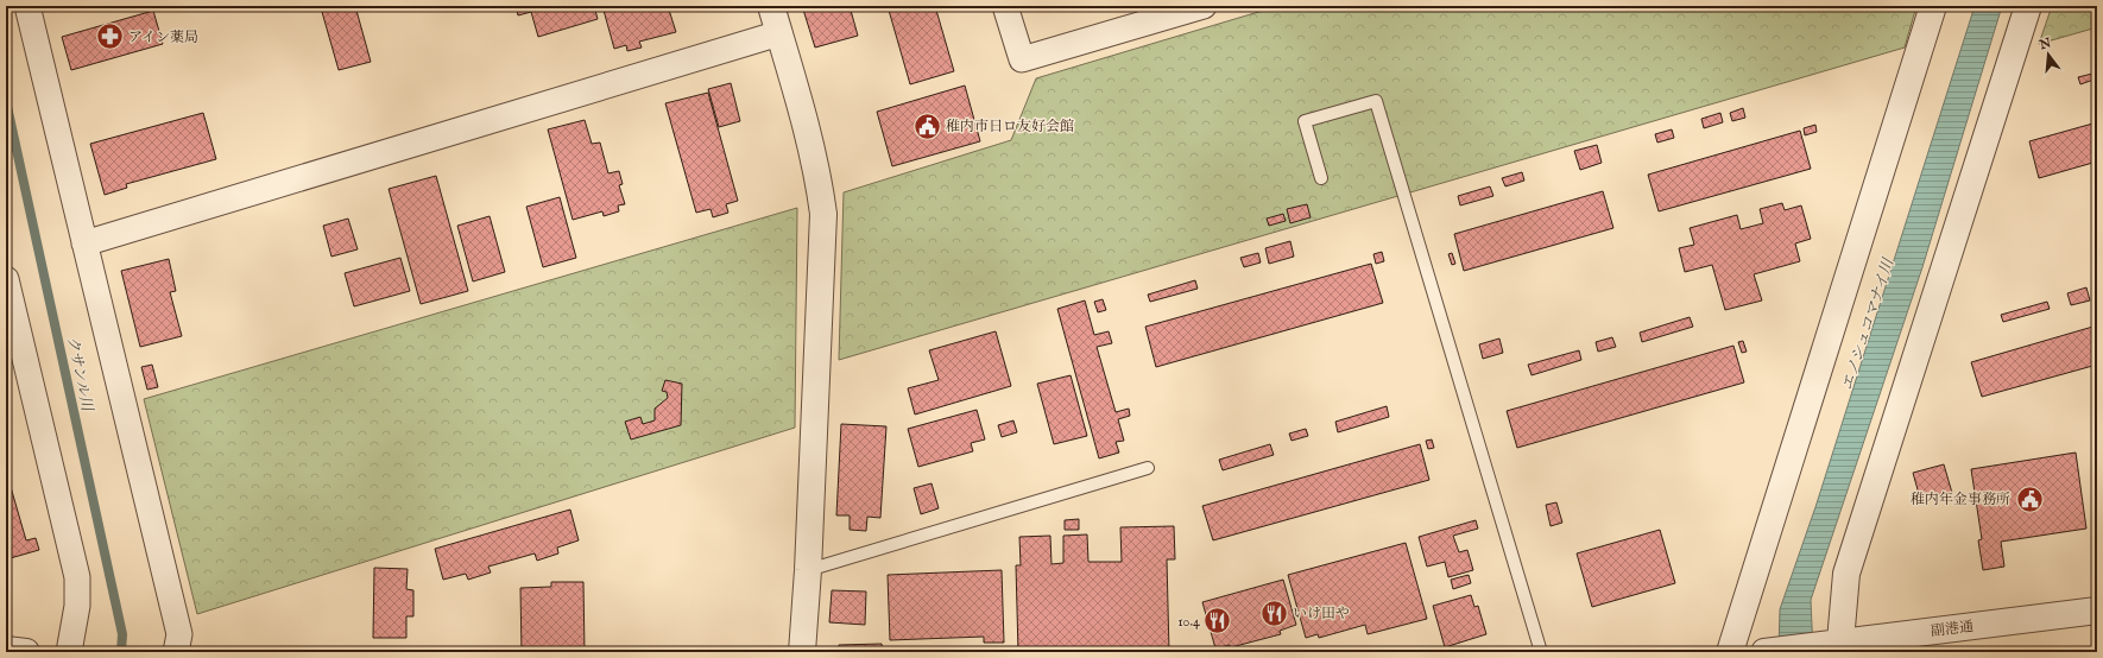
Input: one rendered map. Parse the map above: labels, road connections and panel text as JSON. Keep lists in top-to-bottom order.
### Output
{
  "streets": {
    "street": ["副港通"]
  },
  "water": ["エノシュコマナイ川", "クサンル川"],
  "places": {
    "pharmacy": ["アイン薬局"],
    "public building": ["稚内市日ロ友好会館", "稚内年金事務所"],
    "restaurant": ["いけ田や", "10.4"]
  },
  "north": "top"
}
